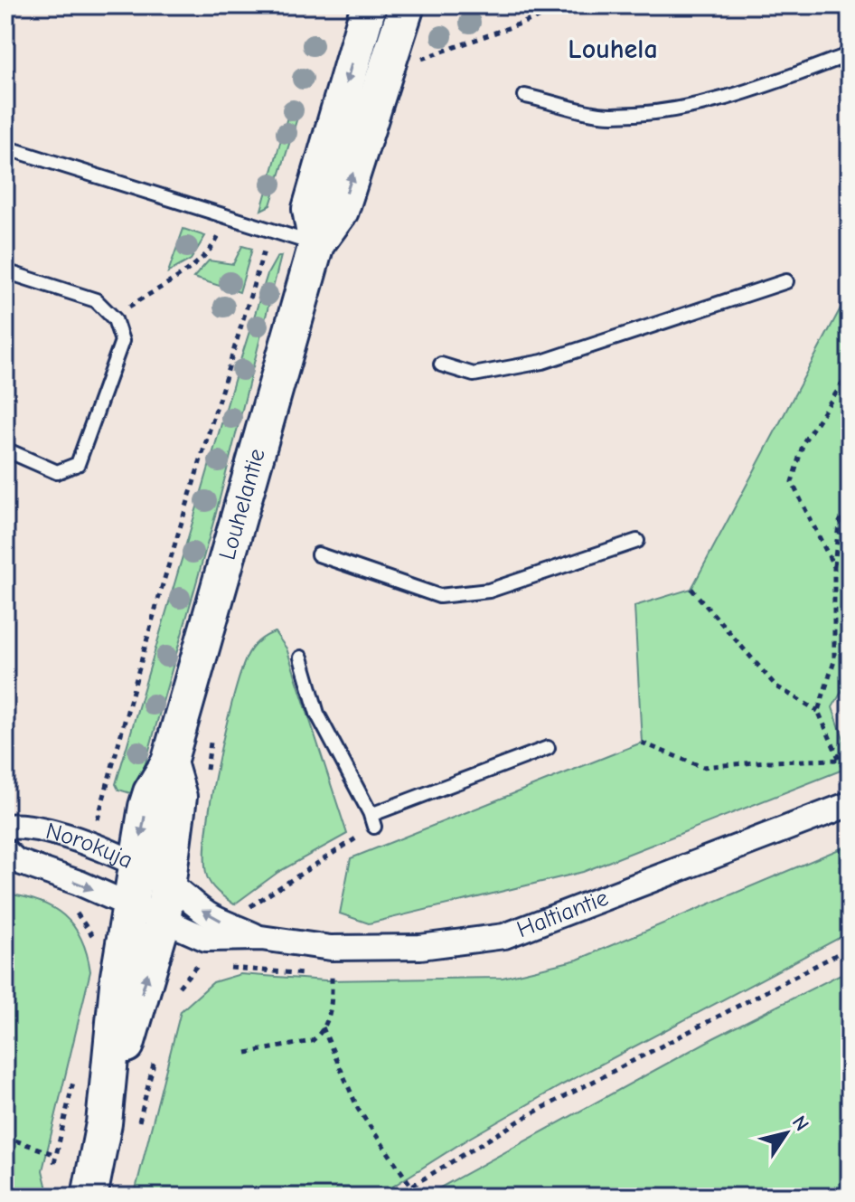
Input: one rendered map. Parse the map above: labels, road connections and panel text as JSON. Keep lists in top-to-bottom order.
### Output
{
  "streets": {
    "main road": ["Louhelantie"],
    "street": ["Norokuja", "Haltiantie"]
  },
  "crossings": [
    ["Louhelantie", "Norokuja"],
    ["Louhelantie", "Haltiantie"],
    ["Norokuja", "Haltiantie"]
  ],
  "districts": ["Louhela"],
  "north": "top right"
}
